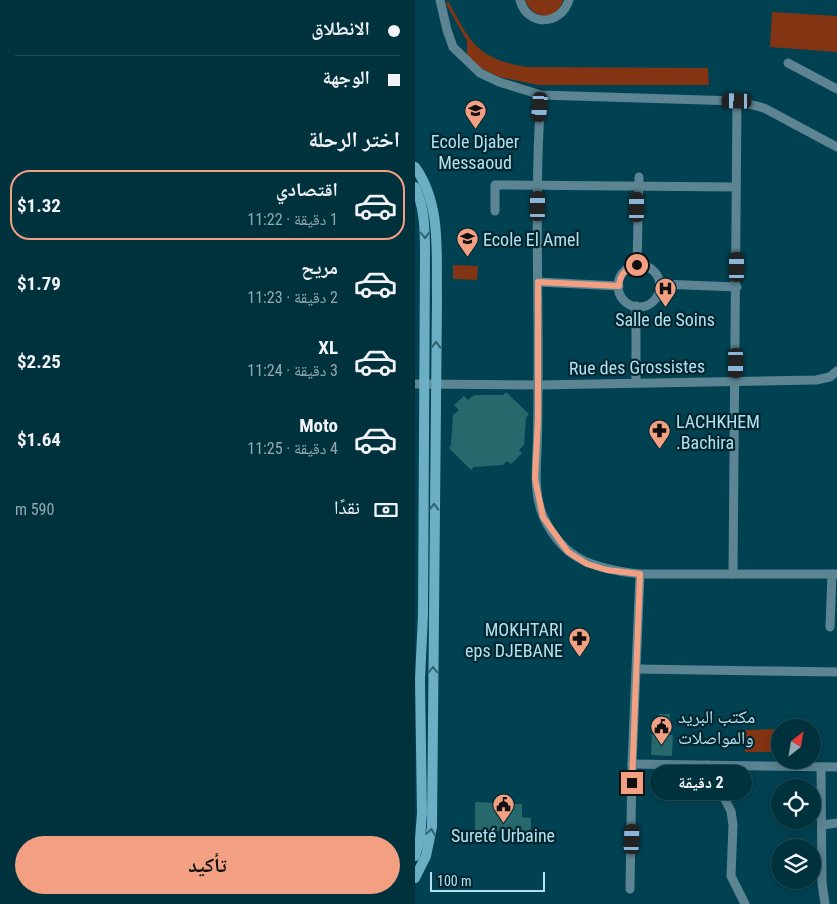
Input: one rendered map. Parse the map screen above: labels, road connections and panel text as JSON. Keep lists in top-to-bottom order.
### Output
{
  "streets": {
    "street": ["Rue des Grossistes"]
  },
  "places": {
    "school or university": ["Ecole Djaber Messaoud", "Ecole El Amel"],
    "hospital": ["Salle de Soins"],
    "pharmacy": ["LACHKHEM .Bachira", "MOKHTARI eps DJEBANE"],
    "public building": ["مكتب البريد والمواصلات", "Sureté Urbaine"]
  },
  "scale_bar": "100 m",
  "north": "top right",
  "page": {
    "banner": ["الانطلاق", "الوجهة"],
    "heading": "اختر الرحلة",
    "list": [
      {
        "name": "اقتصادي",
        "note": "1 دقيقة · 11:22",
        "value": "$1.32"
      },
      {
        "name": "مريح",
        "note": "2 دقيقة · 11:23",
        "value": "$1.79"
      },
      {
        "name": "XL",
        "note": "3 دقيقة · 11:24",
        "value": "$2.25"
      },
      {
        "name": "Moto",
        "note": "4 دقيقة · 11:25",
        "value": "$1.64"
      }
    ],
    "pay": ["نقدًا", "590 m"],
    "bubble": "2 دقيقة",
    "buttons": "تأكيد",
    "scale": "100 m"
  }
}
